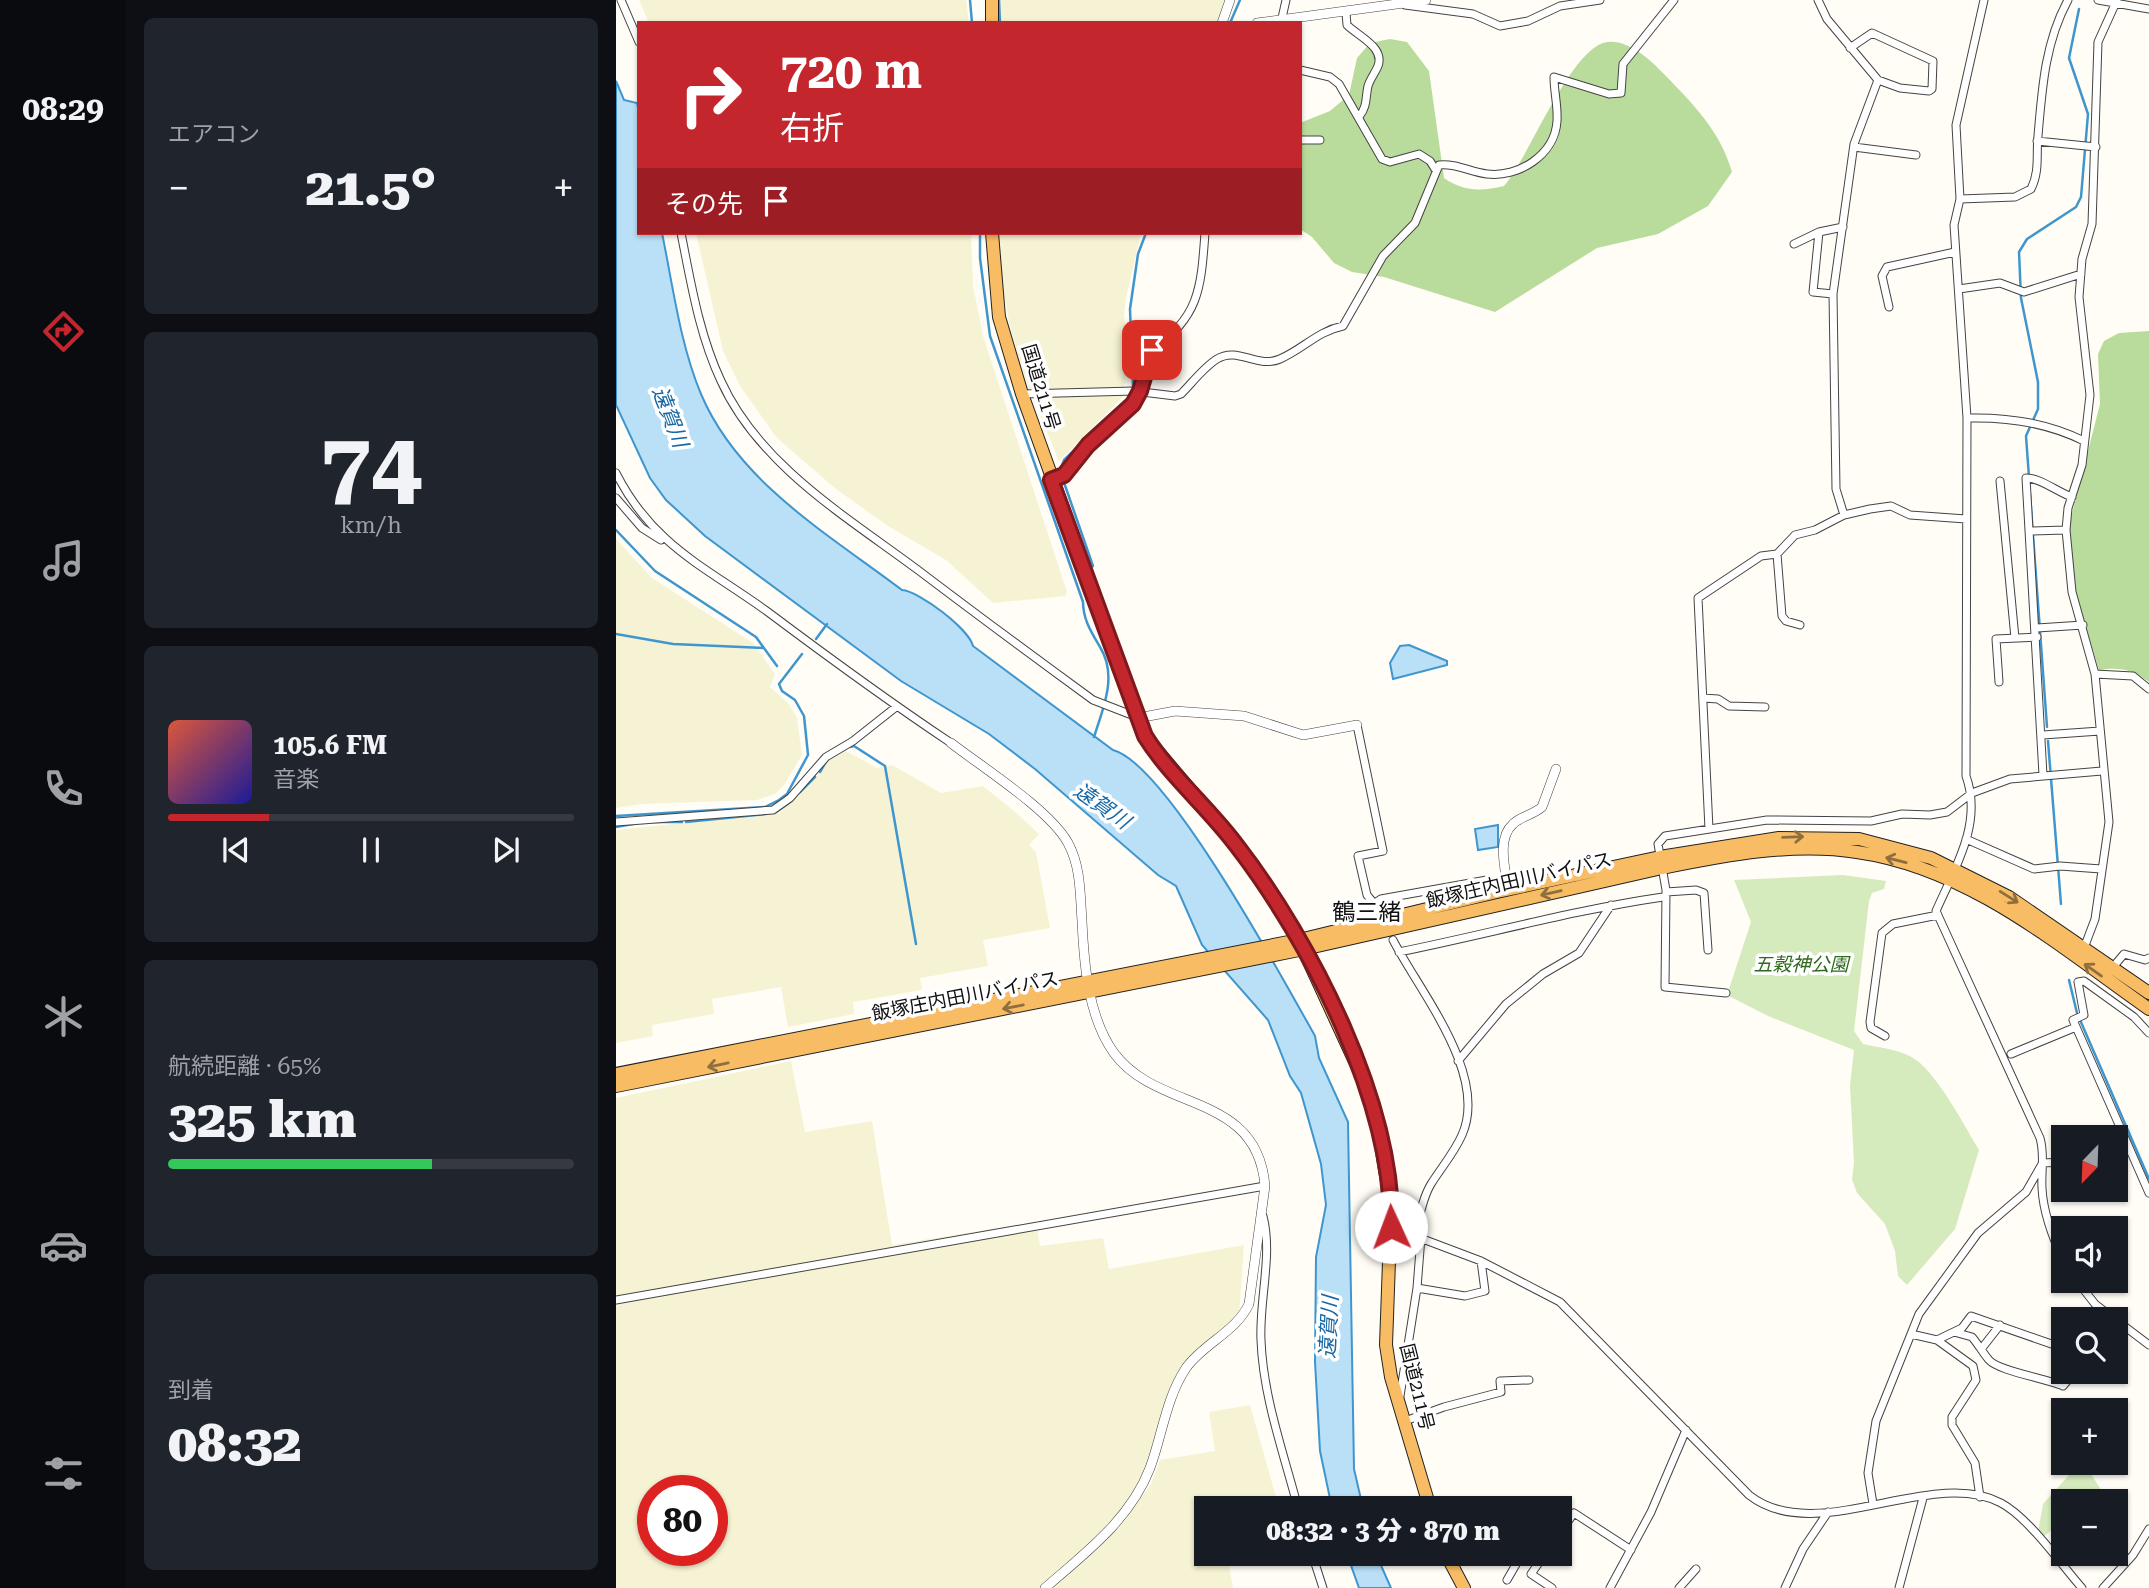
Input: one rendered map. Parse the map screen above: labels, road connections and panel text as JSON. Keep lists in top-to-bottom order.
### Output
{
  "streets": {
    "highway": ["国道211号", "飯塚庄内田川バイパス"]
  },
  "crossings": [
    ["国道211号", "飯塚庄内田川バイパス"]
  ],
  "districts": ["鶴三緒"],
  "water": ["遠賀川"],
  "parks": ["五穀神公園"],
  "north": "bottom left",
  "page": {
    "tabs": "08:29",
    "tile": [
      "エアコン",
      ["74", "km/h"],
      ["航続距離 · 65%", "325 km"],
      ["到着", "08:32"]
    ],
    "turn": ["720 m", "右折"],
    "heat": ["−", "21.5°", "+"],
    "then": "その先",
    "song": ["105.6 FM", "音楽"],
    "map_buttons": ["+", "−"],
    "limit": "80",
    "trip": "08:32 · 3 分 · 870 m"
  }
}
